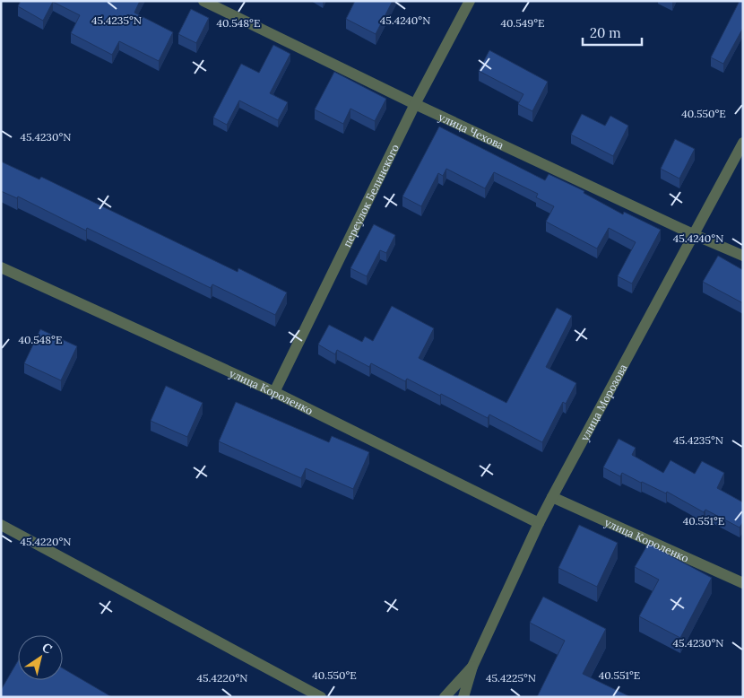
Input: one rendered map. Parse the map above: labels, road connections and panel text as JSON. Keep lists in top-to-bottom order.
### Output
{
  "streets": {
    "street": [
      "улица Чехова",
      "переулок Белинского",
      "улица Короленко",
      "улица Морозова"
    ]
  },
  "crossings": [
    ["улица Чехова", "переулок Белинского"],
    ["улица Чехова", "улица Морозова"],
    ["переулок Белинского", "улица Короленко"],
    ["улица Короленко", "улица Морозова"]
  ],
  "scale_bar": "20 m",
  "north": "top right",
  "coordinates": [
    "45.4235°N",
    "45.4240°N",
    "40.548°E",
    "40.549°E",
    "40.550°E",
    "45.4230°N",
    "40.551°E",
    "45.4220°N",
    "45.4225°N"
  ]
}
